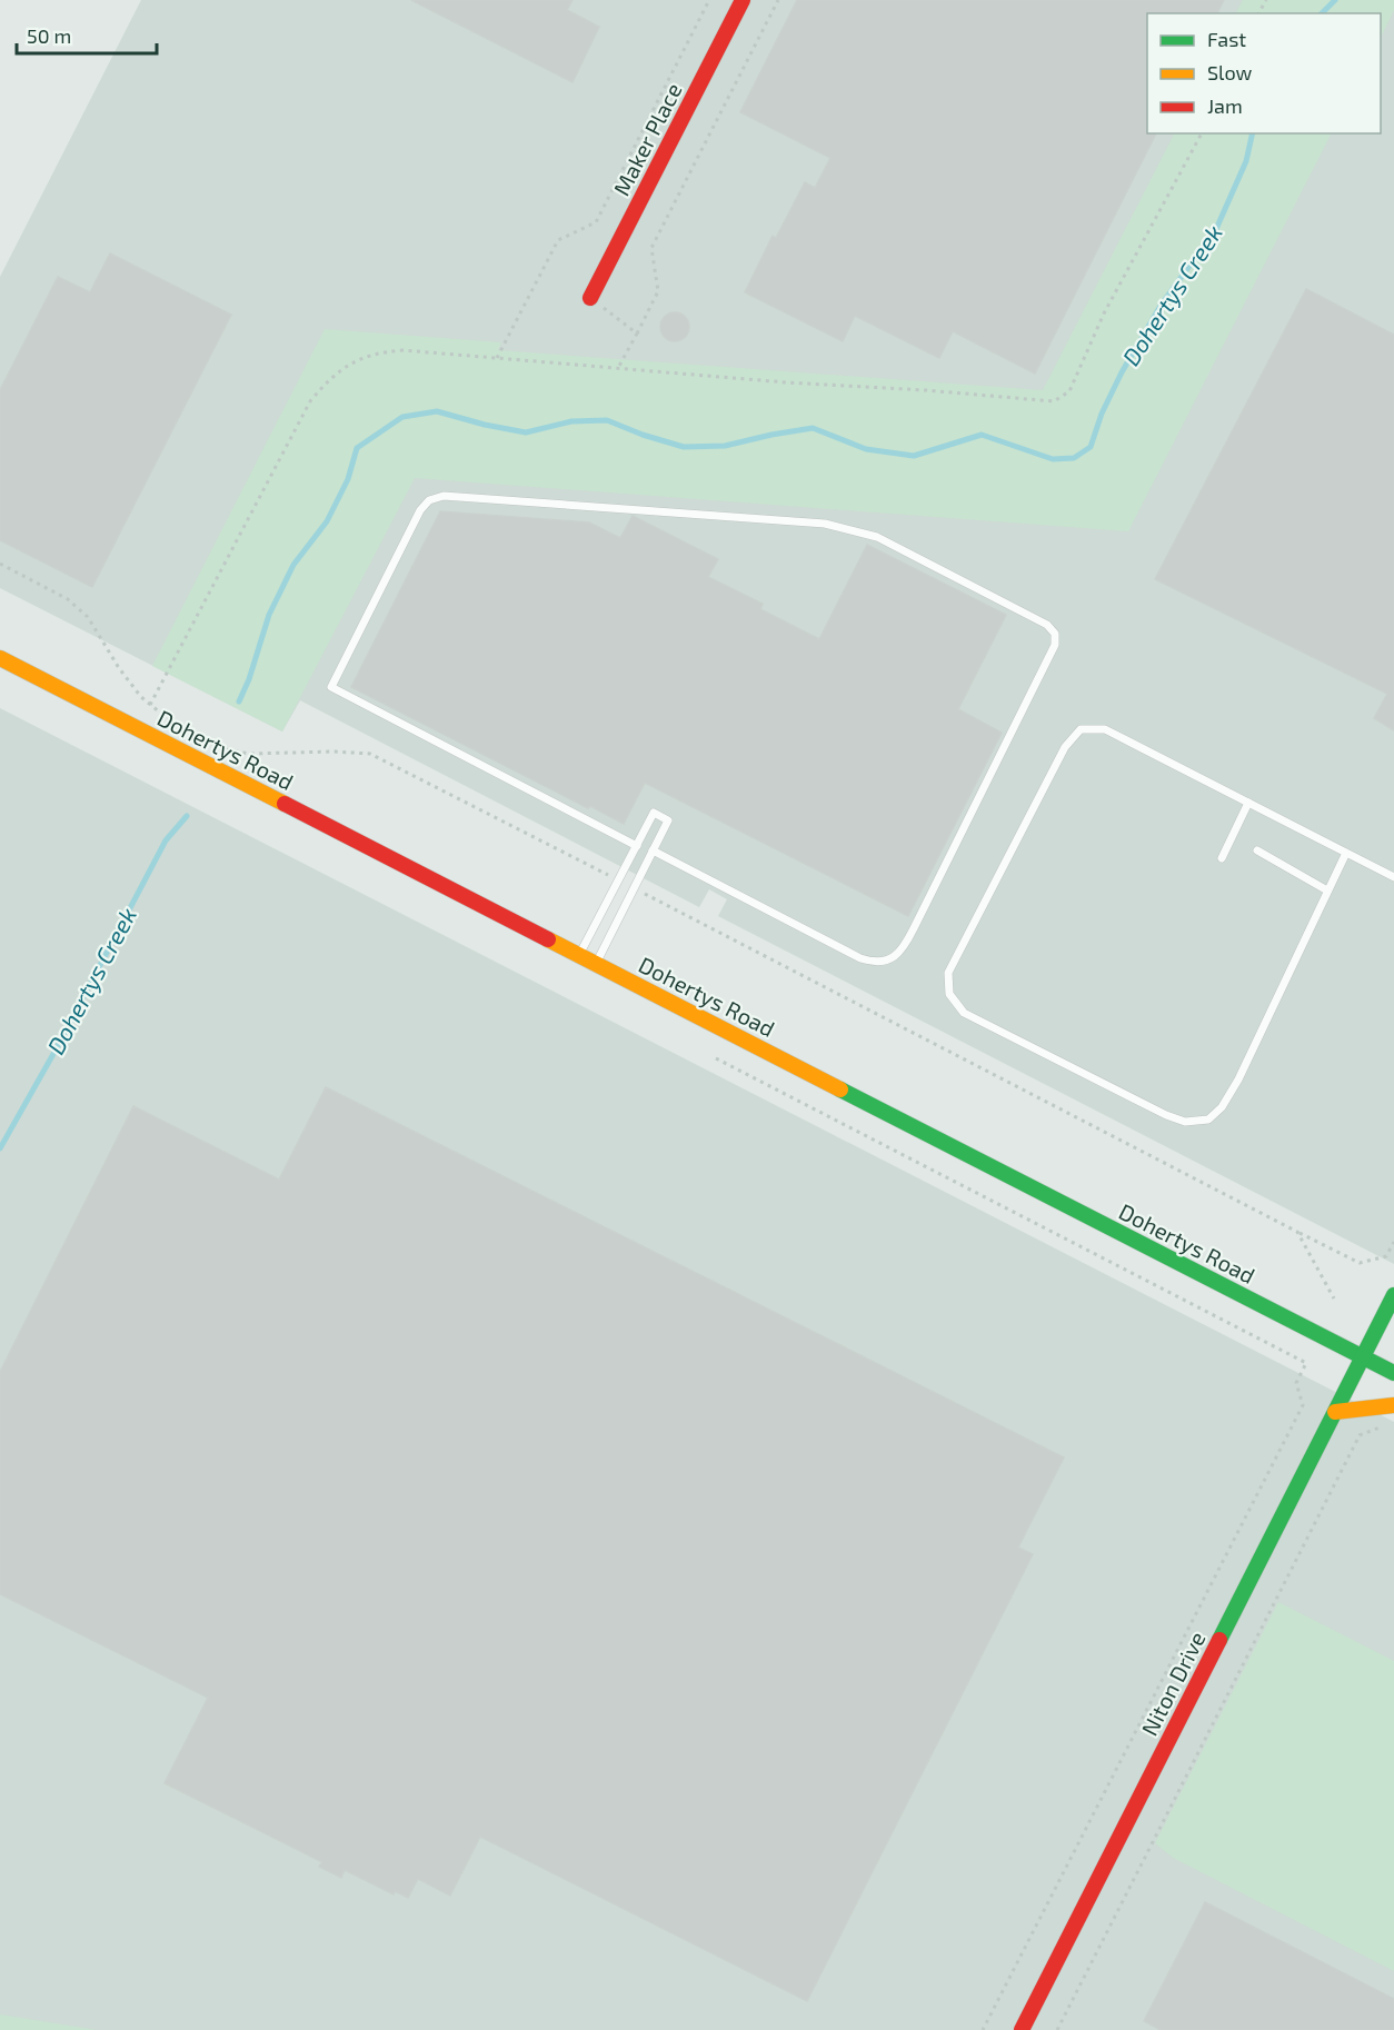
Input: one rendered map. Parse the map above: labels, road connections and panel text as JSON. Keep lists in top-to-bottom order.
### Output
{
  "streets": {
    "main road": ["Maker Place", "Dohertys Road", "Niton Drive"]
  },
  "crossings": [
    ["Dohertys Road", "Niton Drive"]
  ],
  "water": ["Dohertys Creek"],
  "legend": ["Fast", "Slow", "Jam"],
  "scale_bar": "50 m"
}
